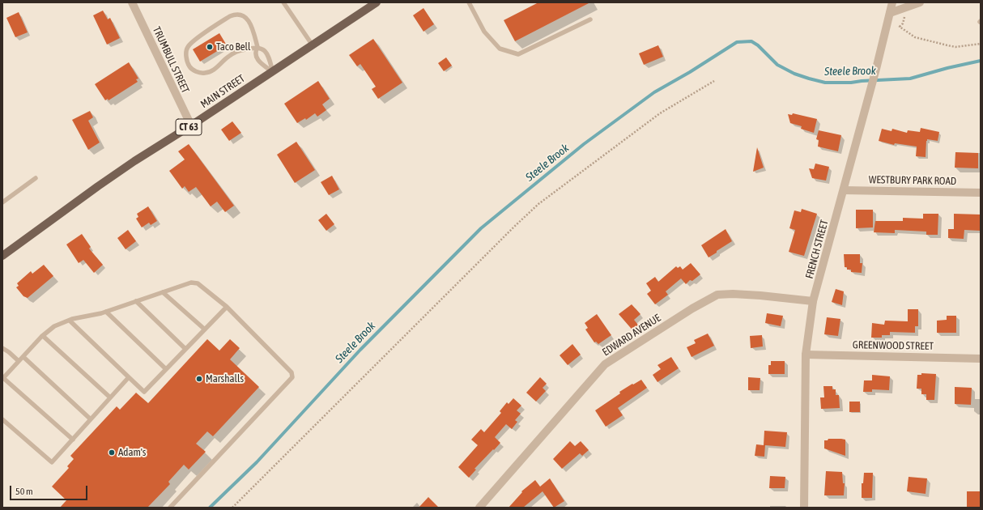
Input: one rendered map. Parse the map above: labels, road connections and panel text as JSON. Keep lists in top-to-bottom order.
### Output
{
  "streets": {
    "main road": ["MAIN STREET", "CT 63"],
    "street": [
      "TRUMBULL STREET",
      "WESTBURY PARK ROAD",
      "FRENCH STREET",
      "EDWARD AVENUE",
      "GREENWOOD STREET"
    ]
  },
  "crossings": [
    ["TRUMBULL STREET", "MAIN STREET"],
    ["WESTBURY PARK ROAD", "FRENCH STREET"],
    ["FRENCH STREET", "EDWARD AVENUE"],
    ["FRENCH STREET", "GREENWOOD STREET"]
  ],
  "water": ["Steele Brook"],
  "places": ["Taco Bell", "Marshalls", "Adam's"],
  "scale_bar": "50 m"
}
